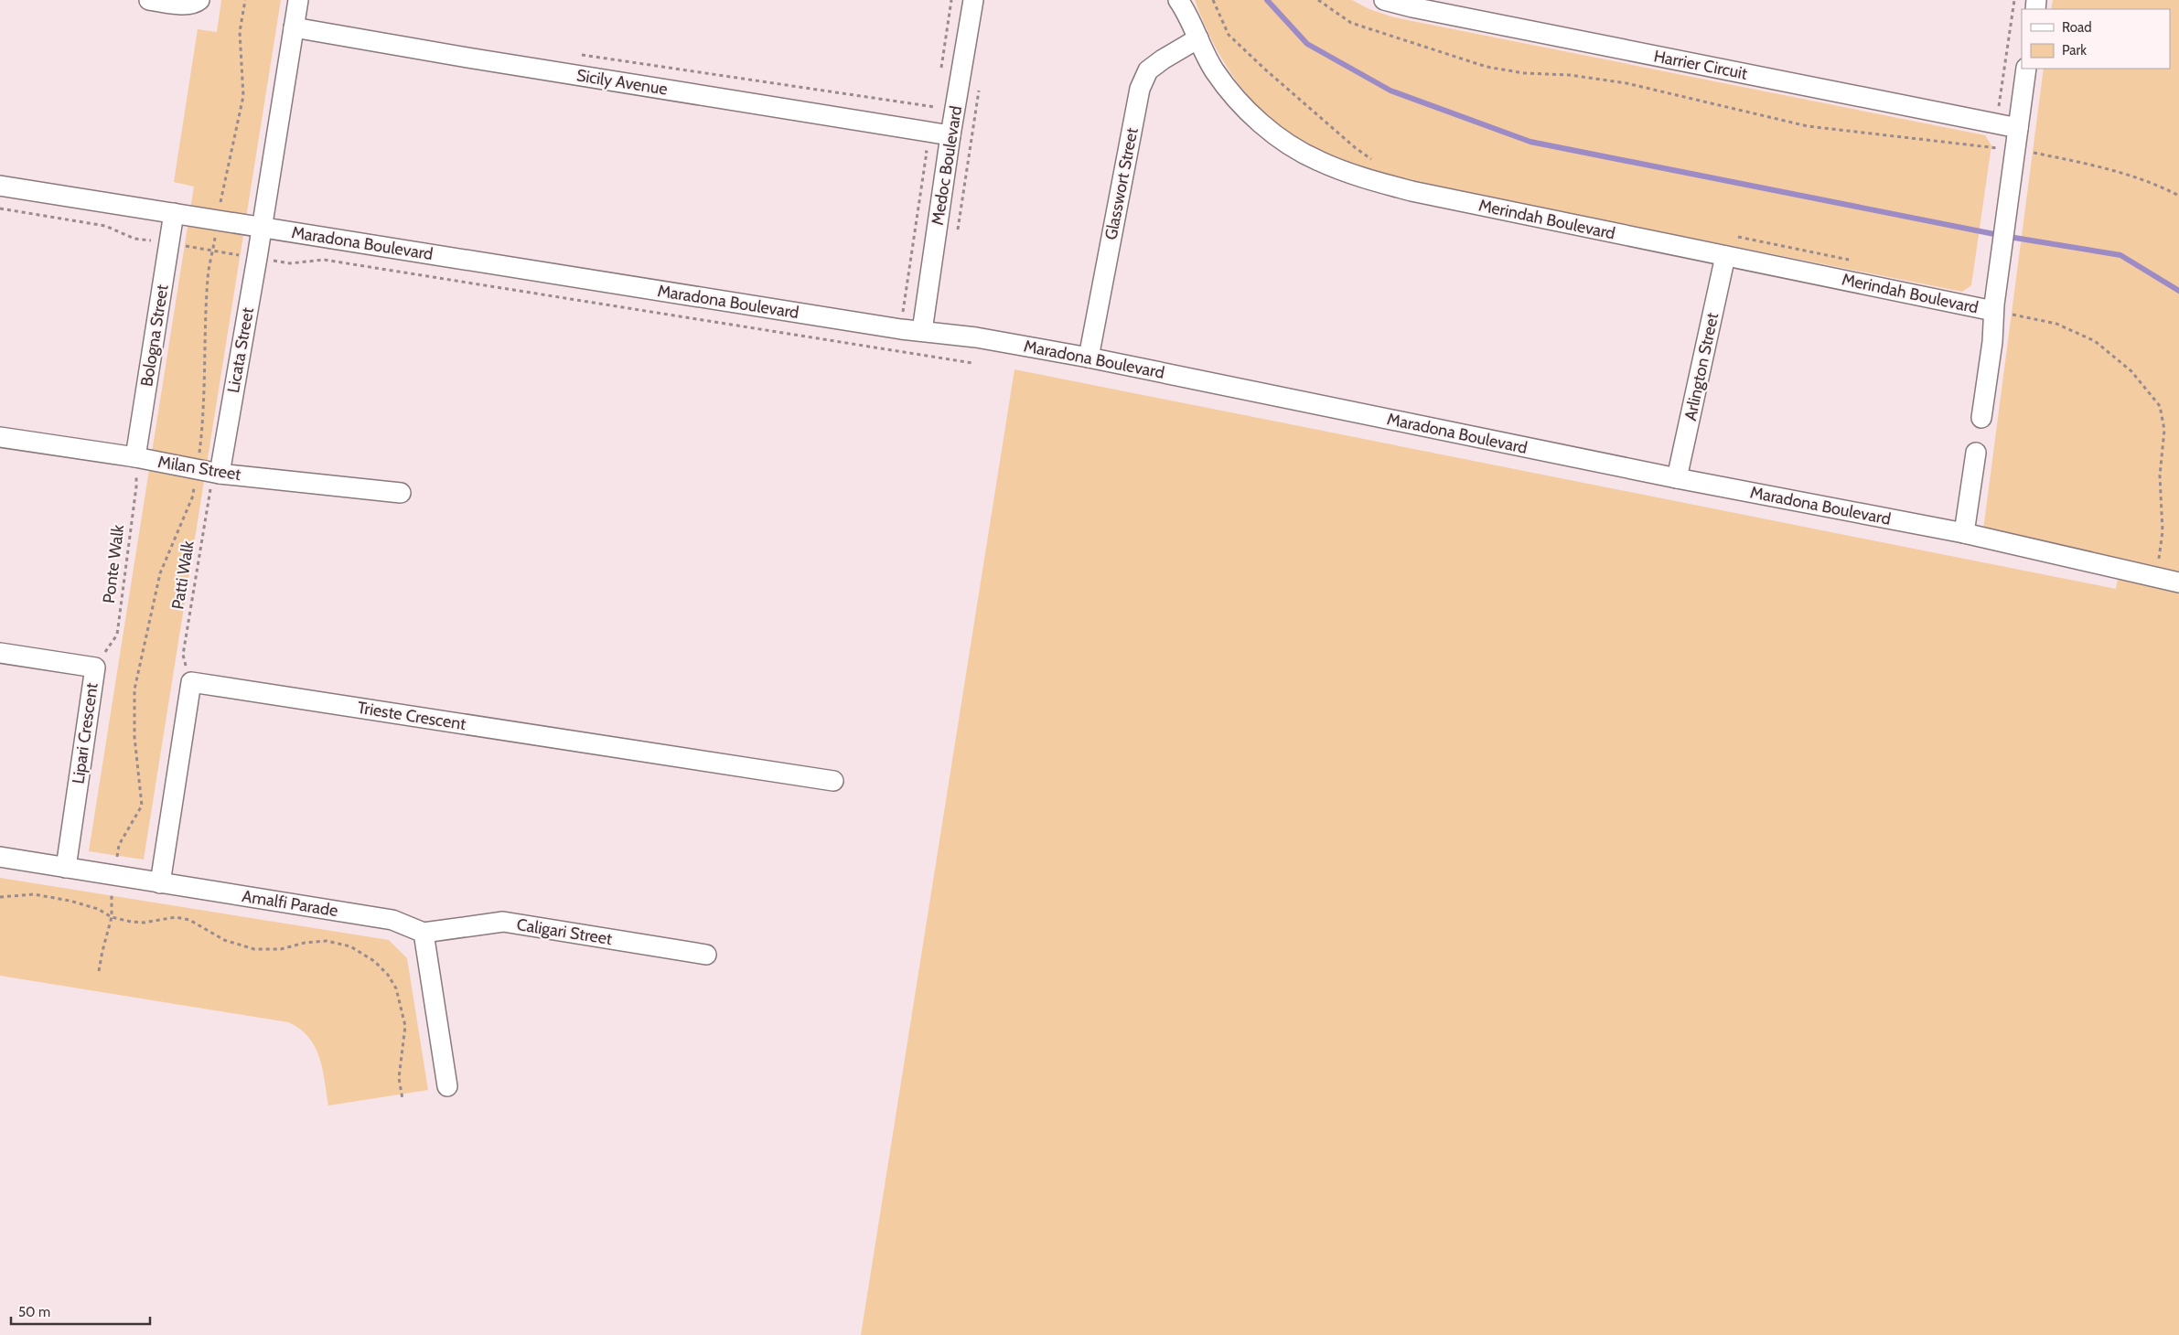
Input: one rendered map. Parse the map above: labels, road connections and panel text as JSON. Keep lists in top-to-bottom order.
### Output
{
  "streets": {
    "street": [
      "Harrier Circuit",
      "Sicily Avenue",
      "Medoc Boulevard",
      "Glasswort Street",
      "Merindah Boulevard",
      "Maradona Boulevard",
      "Bologna Street",
      "Licata Street",
      "Arlington Street",
      "Milan Street",
      "Trieste Crescent",
      "Lipari Crescent",
      "Amalfi Parade",
      "Caligari Street"
    ],
    "path": ["Ponte Walk", "Patti Walk"]
  },
  "crossings": [
    ["Sicily Avenue", "Medoc Boulevard"],
    ["Sicily Avenue", "Licata Street"],
    ["Medoc Boulevard", "Maradona Boulevard"],
    ["Glasswort Street", "Merindah Boulevard"],
    ["Glasswort Street", "Maradona Boulevard"],
    ["Merindah Boulevard", "Arlington Street"],
    ["Maradona Boulevard", "Bologna Street"],
    ["Maradona Boulevard", "Licata Street"],
    ["Maradona Boulevard", "Arlington Street"],
    ["Bologna Street", "Milan Street"],
    ["Bologna Street", "Ponte Walk"],
    ["Licata Street", "Milan Street"],
    ["Licata Street", "Patti Walk"],
    ["Milan Street", "Ponte Walk"],
    ["Milan Street", "Patti Walk"],
    ["Ponte Walk", "Lipari Crescent"],
    ["Patti Walk", "Trieste Crescent"],
    ["Lipari Crescent", "Amalfi Parade"],
    ["Amalfi Parade", "Caligari Street"]
  ],
  "legend": ["Road", "Park"],
  "scale_bar": "50 m"
}
